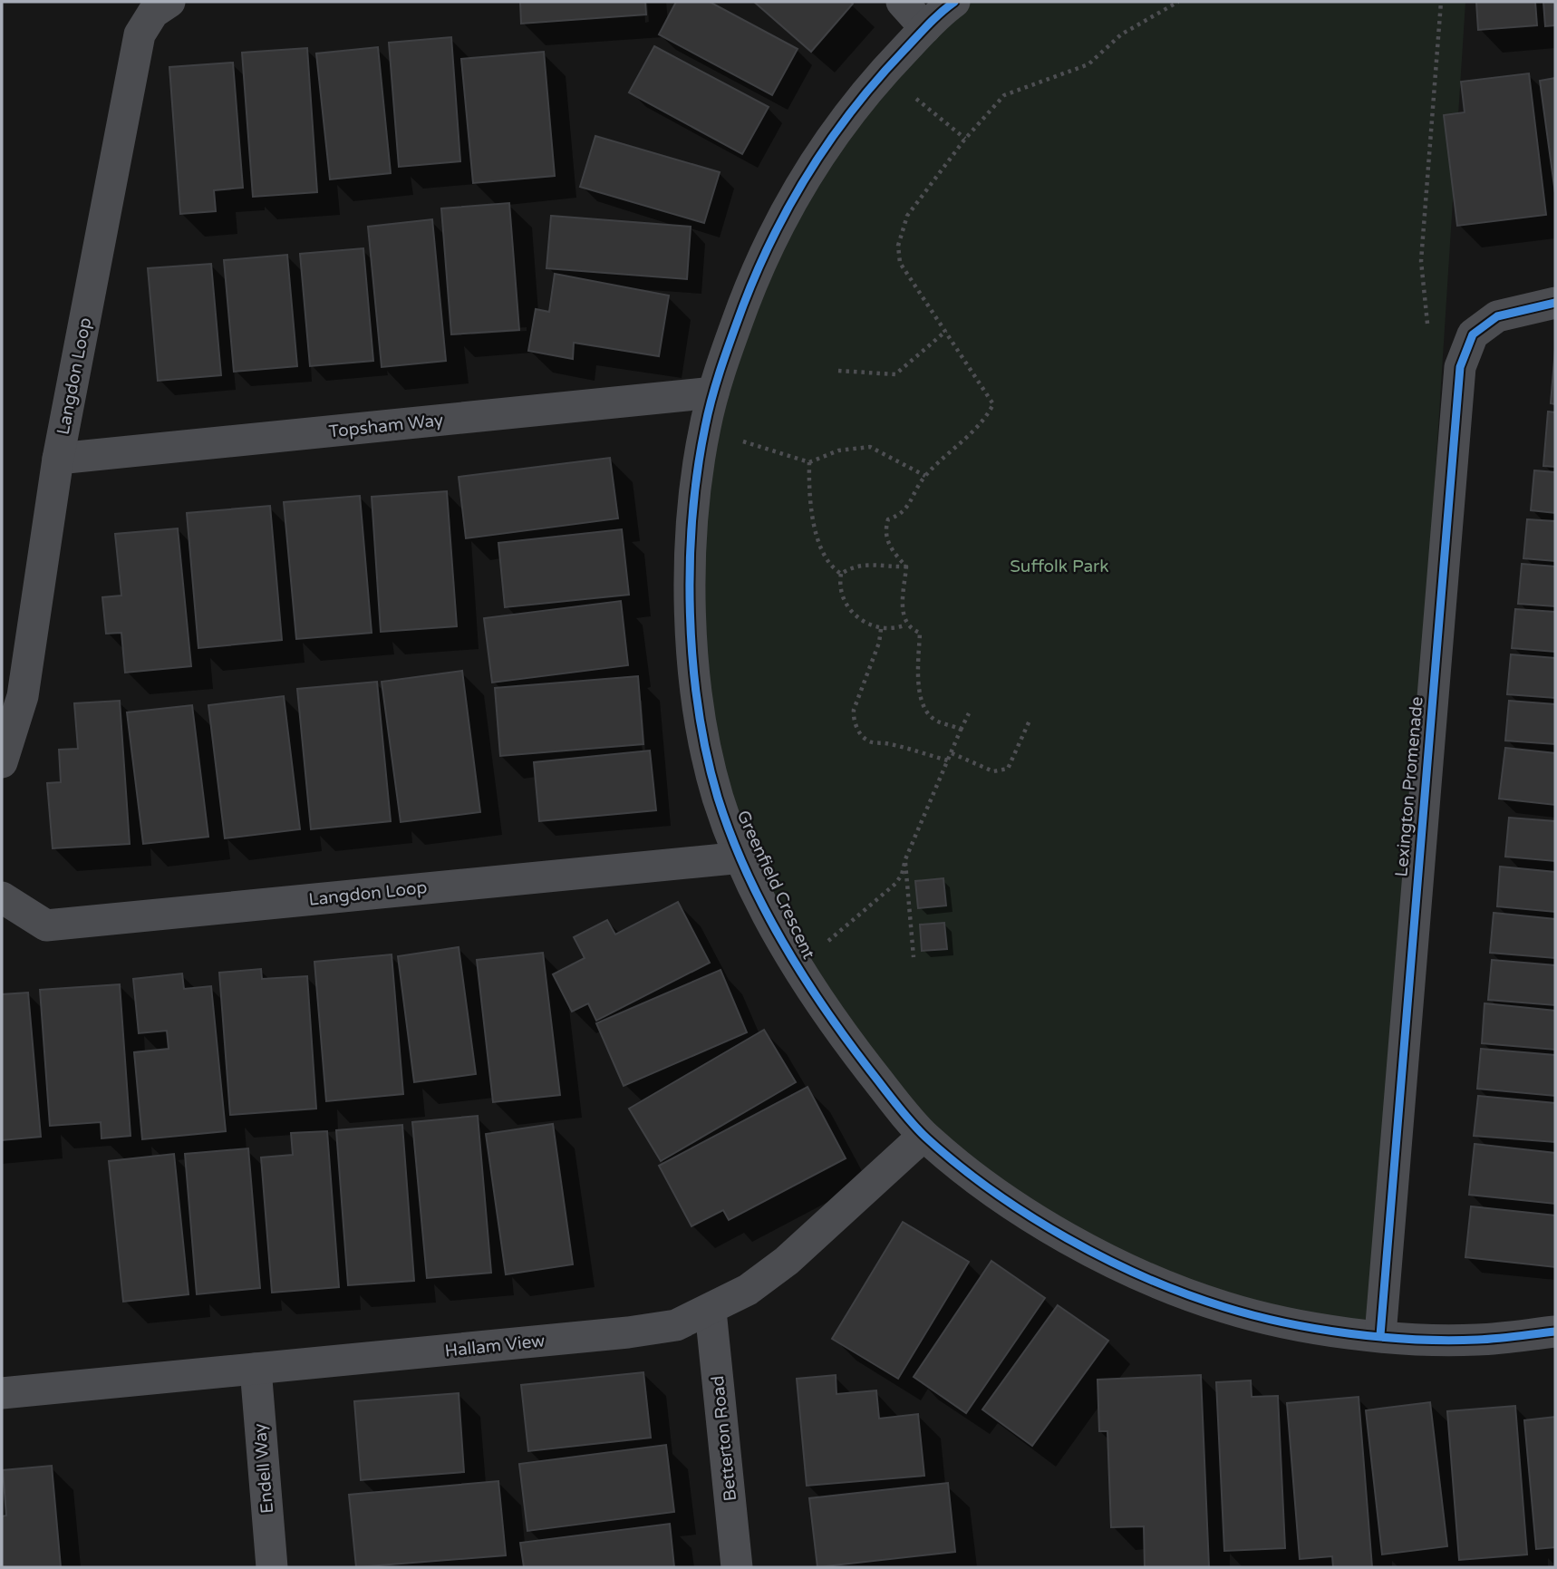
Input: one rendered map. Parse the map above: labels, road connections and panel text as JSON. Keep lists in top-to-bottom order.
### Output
{
  "streets": {
    "street": [
      "Langdon Loop",
      "Topsham Way",
      "Lexington Promenade",
      "Greenfield Crescent",
      "Hallam View",
      "Betterton Road",
      "Endell Way"
    ]
  },
  "crossings": [
    ["Langdon Loop", "Topsham Way"],
    ["Langdon Loop", "Greenfield Crescent"],
    ["Topsham Way", "Greenfield Crescent"],
    ["Lexington Promenade", "Greenfield Crescent"],
    ["Greenfield Crescent", "Hallam View"],
    ["Hallam View", "Betterton Road"],
    ["Hallam View", "Endell Way"]
  ],
  "parks": ["Suffolk Park"]
}
